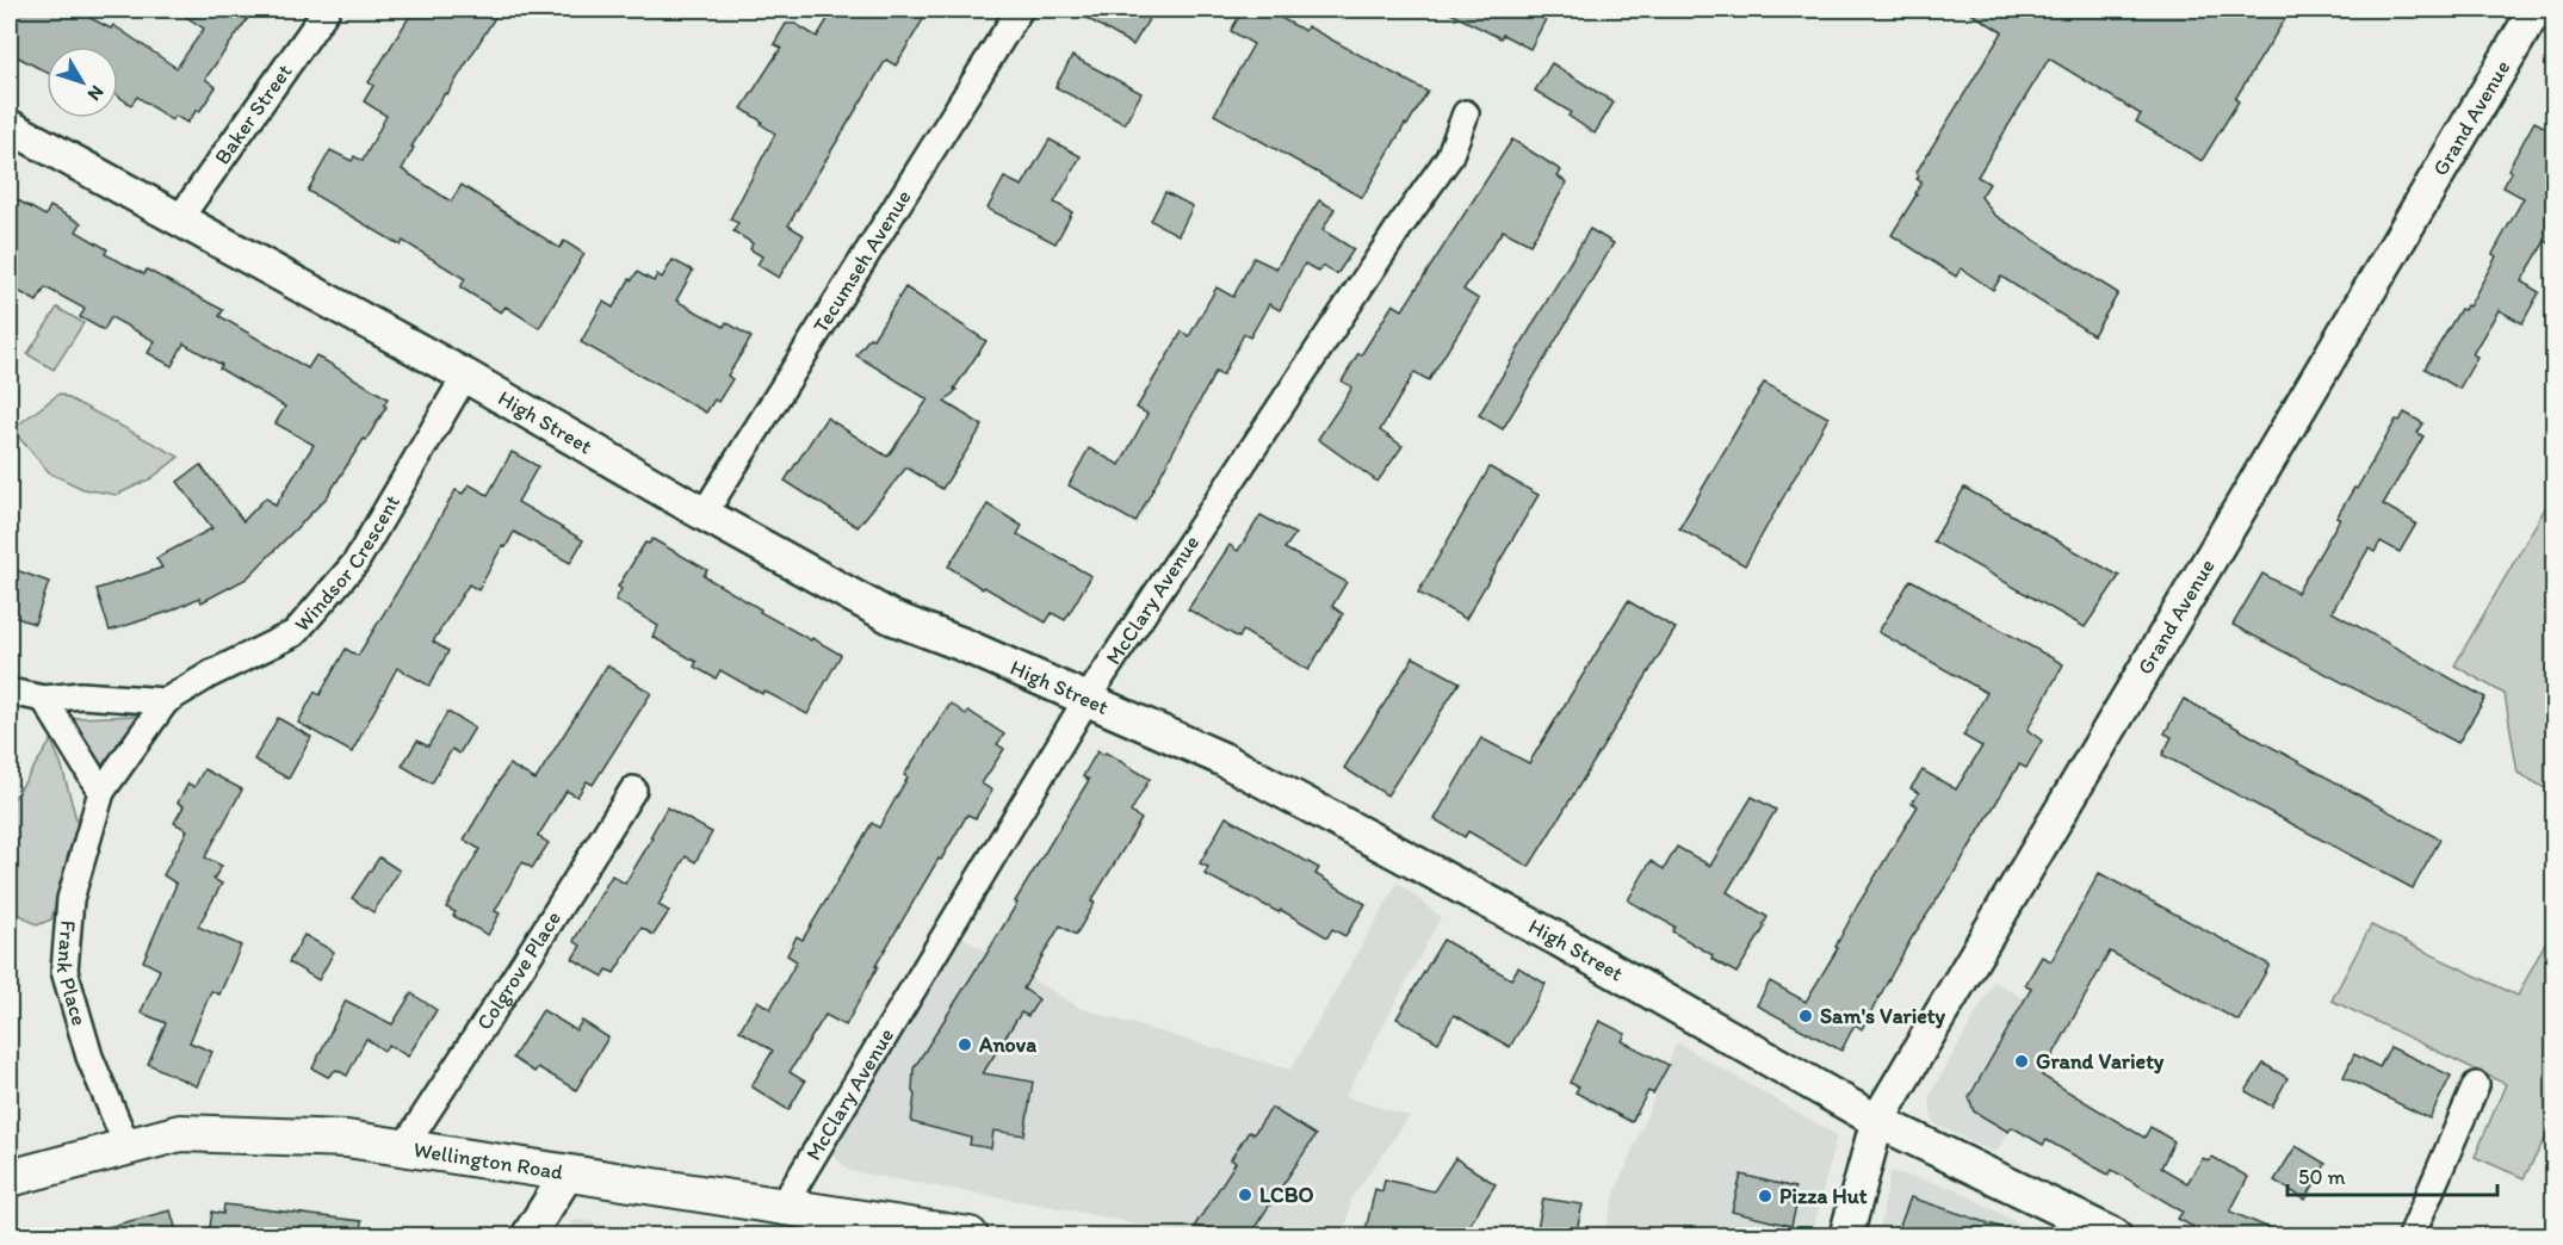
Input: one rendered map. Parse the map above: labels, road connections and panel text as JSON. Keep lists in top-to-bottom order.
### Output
{
  "streets": {
    "main road": ["Wellington Road"],
    "street": [
      "Baker Street",
      "Grand Avenue",
      "Tecumseh Avenue",
      "High Street",
      "Windsor Crescent",
      "McClary Avenue",
      "Colgrove Place",
      "Frank Place"
    ]
  },
  "crossings": [
    ["Baker Street", "High Street"],
    ["Grand Avenue", "High Street"],
    ["Tecumseh Avenue", "High Street"],
    ["High Street", "Windsor Crescent"],
    ["High Street", "McClary Avenue"],
    ["Windsor Crescent", "Frank Place"],
    ["McClary Avenue", "Wellington Road"],
    ["Colgrove Place", "Wellington Road"],
    ["Frank Place", "Wellington Road"]
  ],
  "places": [
    "Sam's Variety",
    "Anova",
    "Grand Variety",
    "LCBO",
    "Pizza Hut"
  ],
  "scale_bar": "50 m",
  "north": "bottom right"
}
